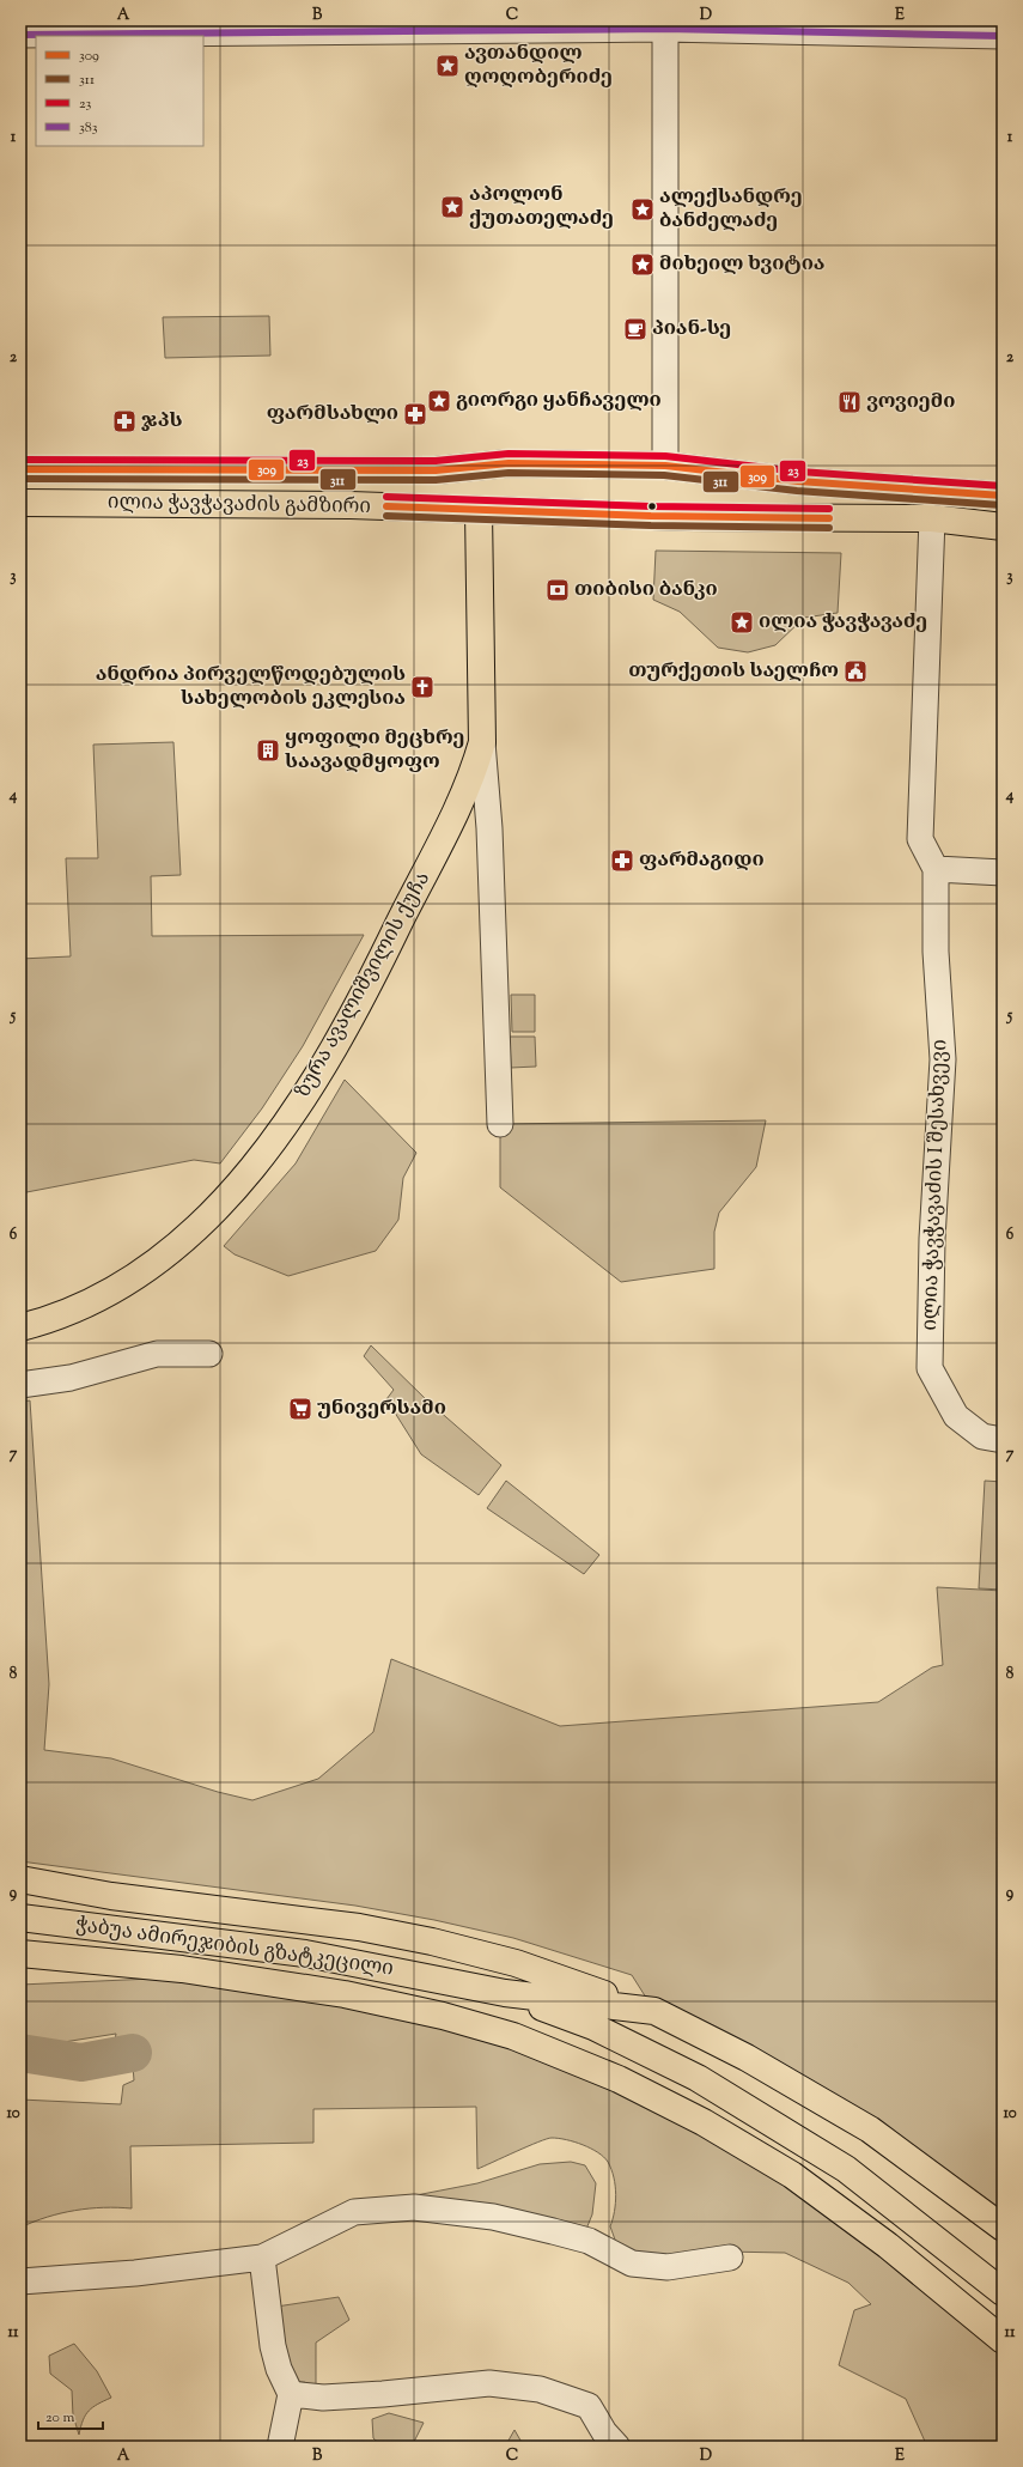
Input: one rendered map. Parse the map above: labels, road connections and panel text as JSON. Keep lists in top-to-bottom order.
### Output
{
  "streets": {
    "main road": ["ილია ჭავჭავაძის გამზირი", "ზურა ავალიშვილის ქუჩა", "ჭაბუა ამირეჯიბის გზატკეცილი"],
    "street": ["ილია ჭავჭავაძის I შესახვევი"]
  },
  "crossings": [
    ["ილია ჭავჭავაძის გამზირი", "ზურა ავალიშვილის ქუჩა"],
    ["ილია ჭავჭავაძის გამზირი", "ილია ჭავჭავაძის I შესახვევი"]
  ],
  "places": {
    "place": [
      "ავთანდილ ღოღობერიძე",
      "აპოლონ ქუთათელაძე",
      "ალექსანდრე ბანძელაძე",
      "მიხეილ ხვიტია",
      "გიორგი ყანჩაველი",
      "ილია ჭავჭავაძე"
    ],
    "cafe": ["პიან-სე"],
    "restaurant": ["ვოვიემი"],
    "pharmacy": ["ფარმსახლი", "ჯპს", "ფარმაგიდი"],
    "bank": ["თიბისი ბანკი"],
    "public building": ["თურქეთის საელჩო"],
    "church": ["ანდრია პირველწოდებულის სახელობის ეკლესია"],
    "building": ["ყოფილი მეცხრე საავადმყოფო"],
    "supermarket": ["უნივერსამი"]
  },
  "lines": [
    "transit line 383",
    "transit line 23",
    "transit line 309",
    "transit line 311"
  ],
  "legend": [
    "309",
    "311",
    "23",
    "383"
  ],
  "scale_bar": "20 m",
  "grid": {
    "columns": [
      "A",
      "B",
      "C",
      "D",
      "E"
    ],
    "rows": [
      "1",
      "2",
      "3",
      "4",
      "5",
      "6",
      "7",
      "8",
      "9",
      "10",
      "11"
    ]
  }
}
